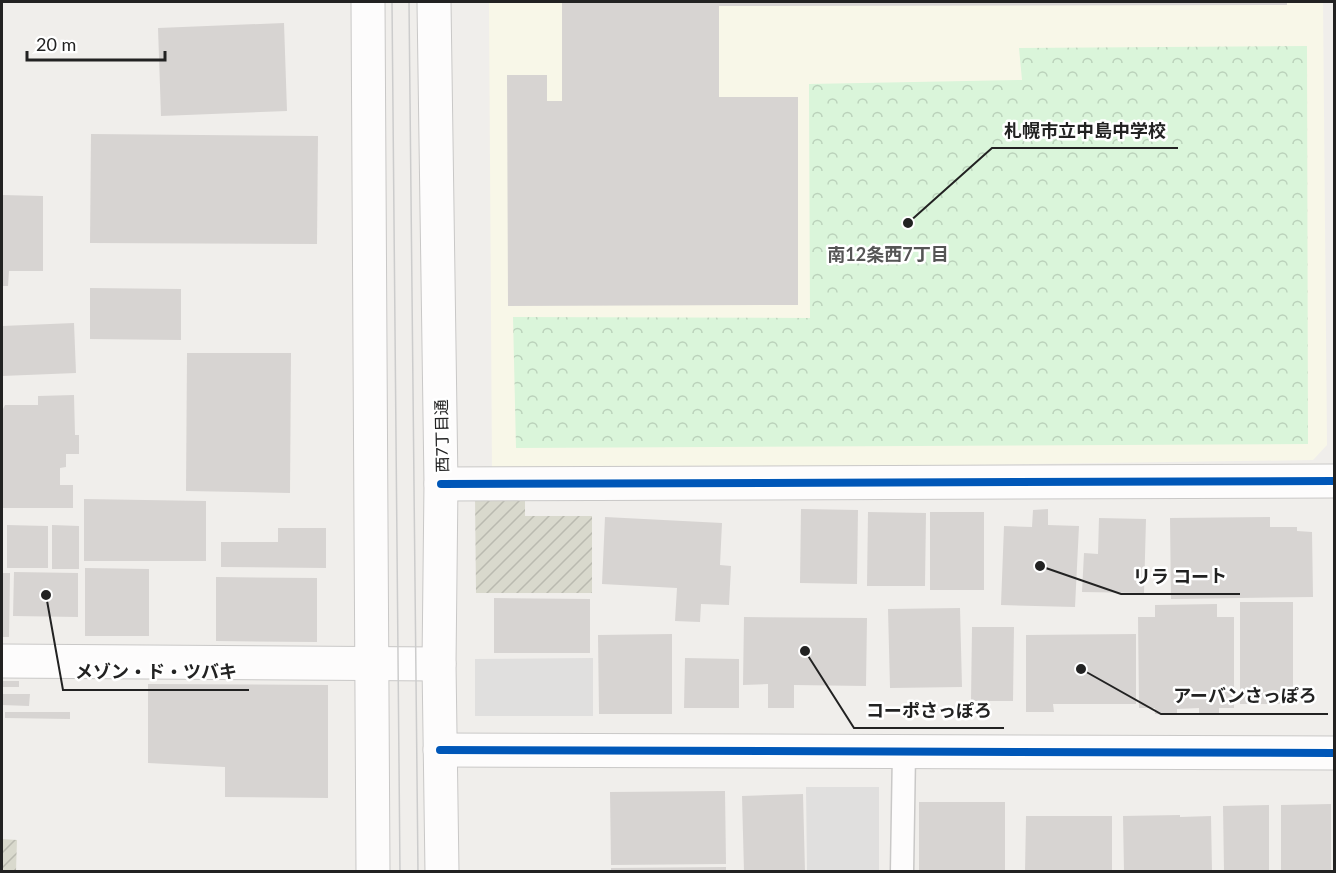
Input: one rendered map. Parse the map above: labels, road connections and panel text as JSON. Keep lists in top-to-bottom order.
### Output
{
  "streets": {
    "street": ["西7丁目通"]
  },
  "districts": ["南12条西7丁目"],
  "places": [
    "札幌市立中島中学校",
    "リラ コート",
    "メゾン・ド・ツバキ",
    "コーポさっぽろ",
    "アーバンさっぽろ"
  ],
  "scale_bar": "20 m"
}
